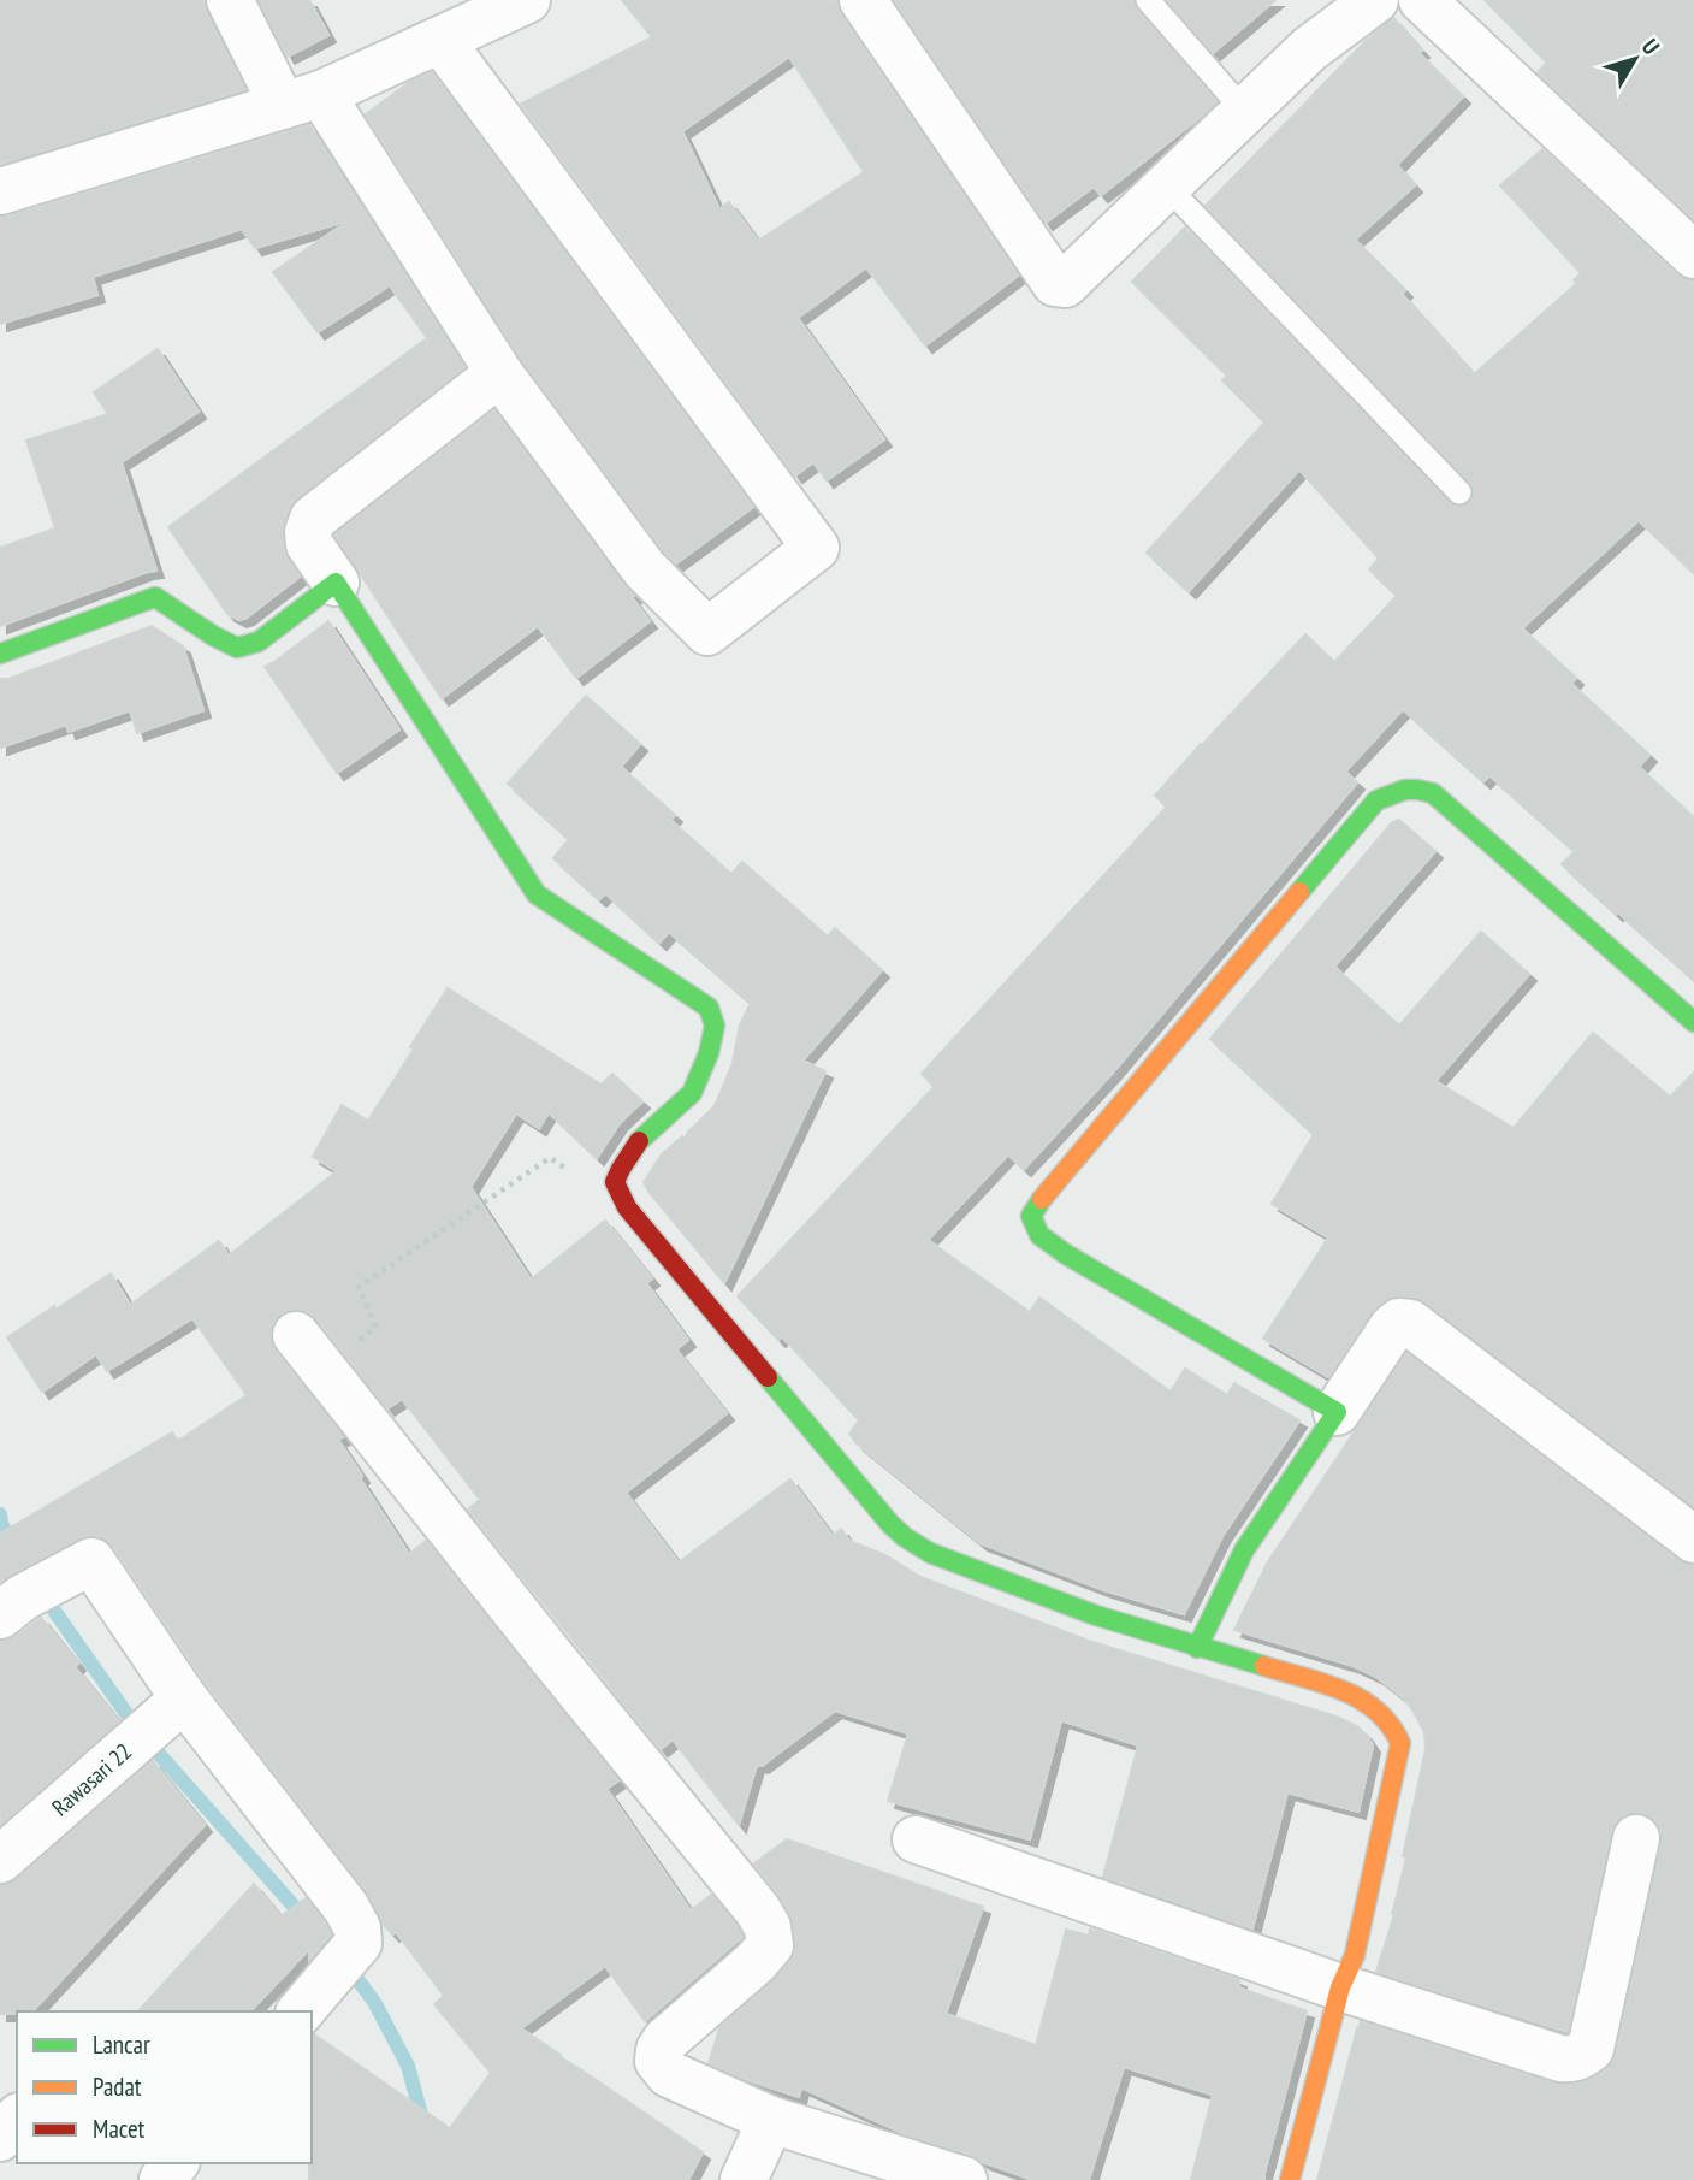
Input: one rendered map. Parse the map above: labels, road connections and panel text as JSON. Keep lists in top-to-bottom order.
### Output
{
  "streets": {
    "street": ["Rawasari 22"]
  },
  "legend": ["Lancar", "Padat", "Macet"],
  "north": "top right"
}
